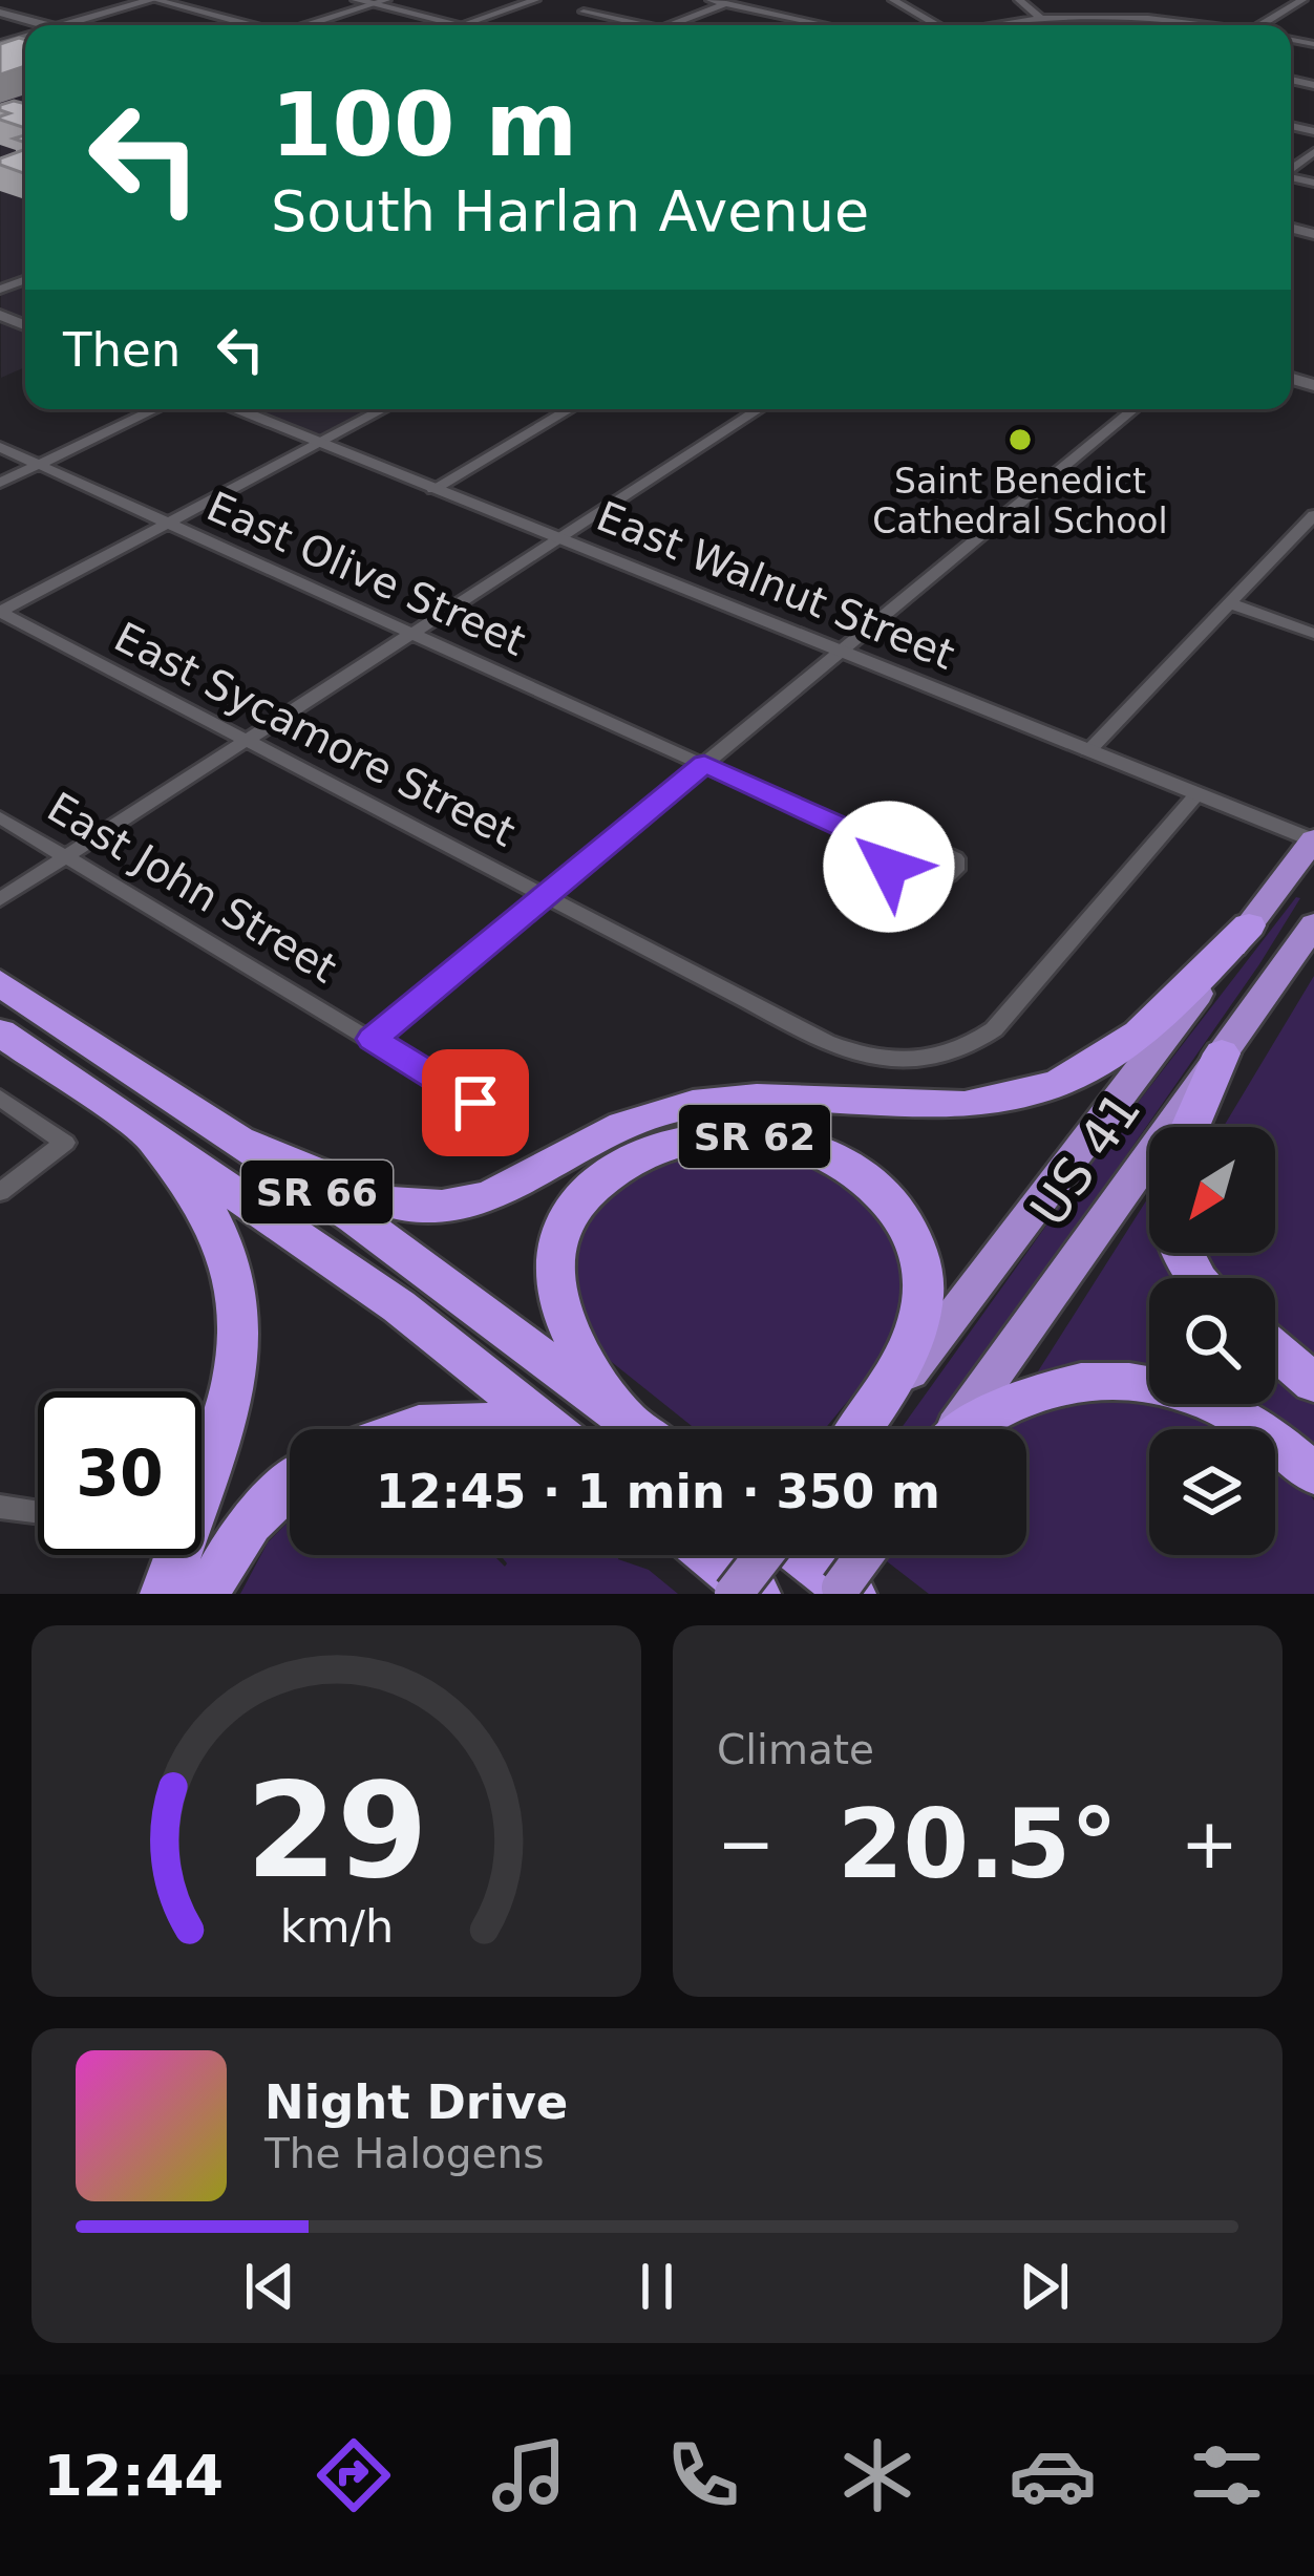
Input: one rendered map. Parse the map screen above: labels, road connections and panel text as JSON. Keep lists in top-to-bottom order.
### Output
{
  "streets": {
    "highway": ["SR 62", "US 41", "SR 66"],
    "street": [
      "East Olive Street",
      "East Walnut Street",
      "East Sycamore Street",
      "East John Street"
    ]
  },
  "crossings": [
    ["East Walnut Street", "East Sycamore Street"],
    ["East Walnut Street", "US 41"],
    ["SR 62", "SR 66"]
  ],
  "places": ["Saint Benedict Cathedral School"],
  "north": "bottom left",
  "page": {
    "turn": ["100 m", "South Harlan Avenue"],
    "then": "Then",
    "limit": "30",
    "trip": "12:45 · 1 min · 350 m",
    "tile": "Climate",
    "heat": ["−", "20.5°", "+"],
    "song": ["Night Drive", "The Halogens"],
    "tabs": "12:44",
    "gauge": ["29", "km/h"]
  }
}
